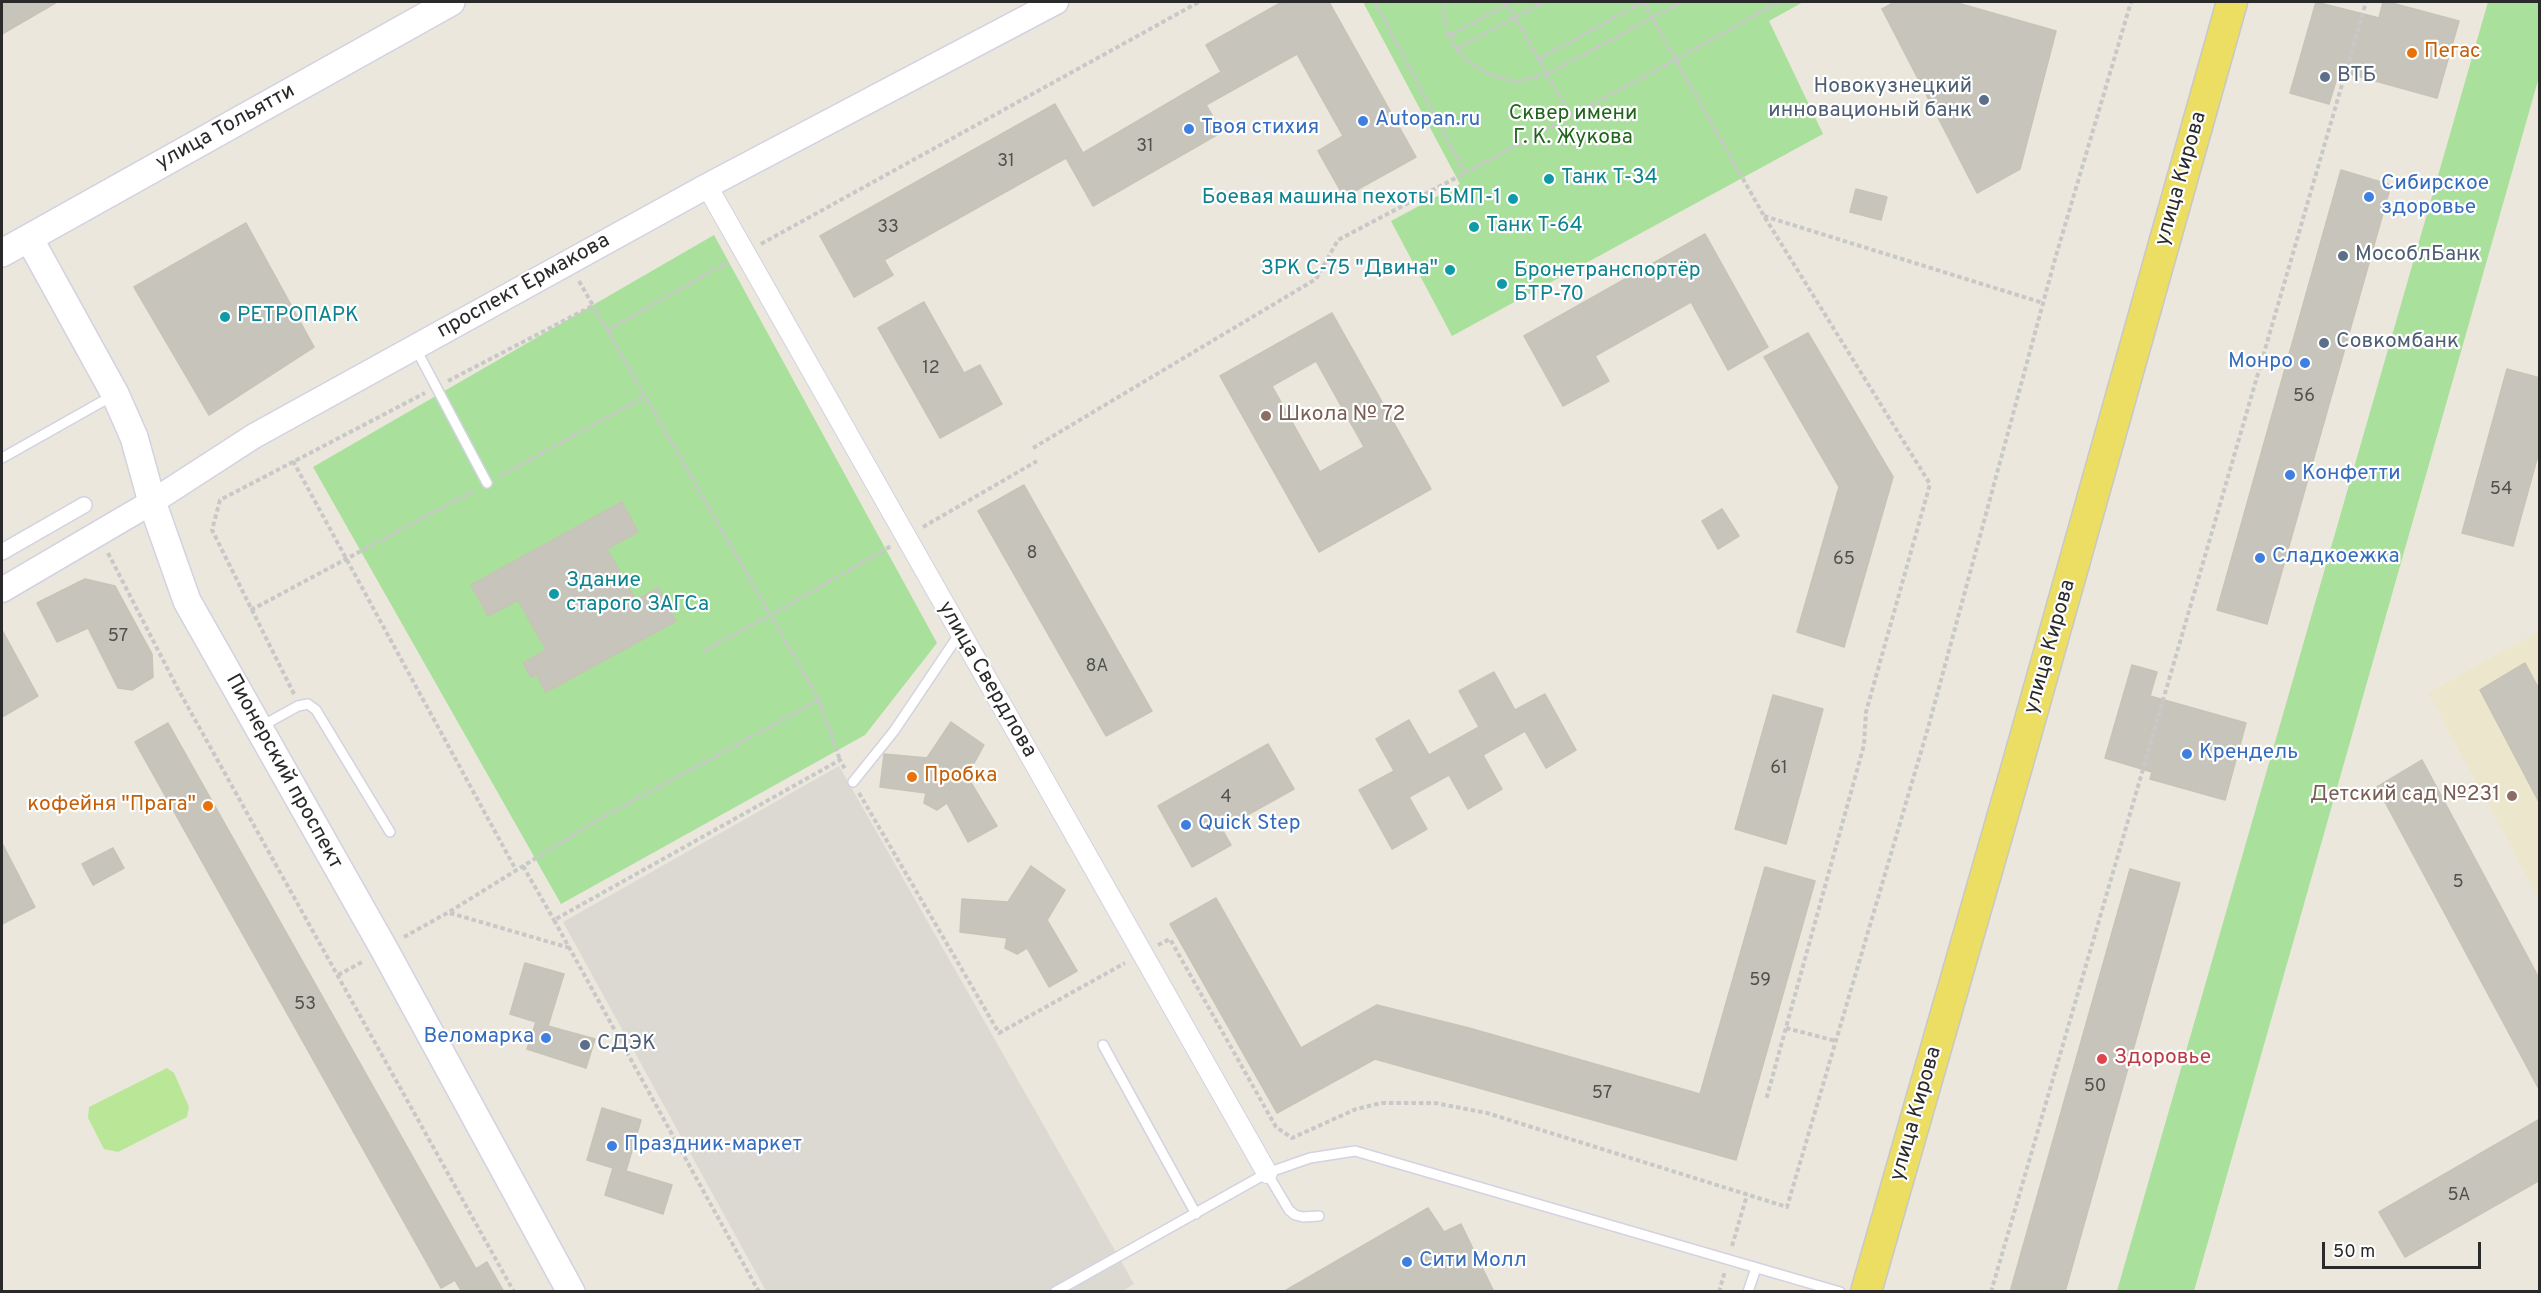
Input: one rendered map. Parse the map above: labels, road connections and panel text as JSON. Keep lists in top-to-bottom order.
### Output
{
  "streets": {
    "main road": ["улица Тольятти", "улица Кирова", "Пионерский проспект"],
    "street": ["проспект Ермакова", "улица Свердлова"]
  },
  "crossings": [
    ["улица Тольятти", "Пионерский проспект"],
    ["проспект Ермакова", "улица Свердлова"],
    ["проспект Ермакова", "Пионерский проспект"]
  ],
  "parks": ["Сквер имени Г. К. Жукова"],
  "places": [
    "Пегас",
    "ВТБ",
    "Новокузнецкий инновационый банк",
    "Autopan.ru",
    "Твоя стихия",
    "Танк Т-34",
    "Сибирское здоровье",
    "Боевая машина пехоты БМП-1",
    "Танк Т-64",
    "МособлБанк",
    "ЗРК С-75 \"Двина\"",
    "Бронетранспортёр БТР-70",
    "РЕТРОПАРК",
    "Совкомбанк",
    "Монро",
    "Школа № 72",
    "Конфетти",
    "Сладкоежка",
    "Здание старого ЗАГСа",
    "Крендель",
    "Пробка",
    "Детский сад №231",
    "кофейня \"Прага\"",
    "Quick Step",
    "Веломарка",
    "СДЭК",
    "Здоровье",
    "Праздник-маркет",
    "Сити Молл"
  ],
  "house_numbers": [
    "31",
    "31",
    "33",
    "12",
    "56",
    "54",
    "8",
    "65",
    "57",
    "8А",
    "61",
    "4",
    "5",
    "59",
    "53",
    "50",
    "57",
    "5А"
  ],
  "scale_bar": "50 m"
}
